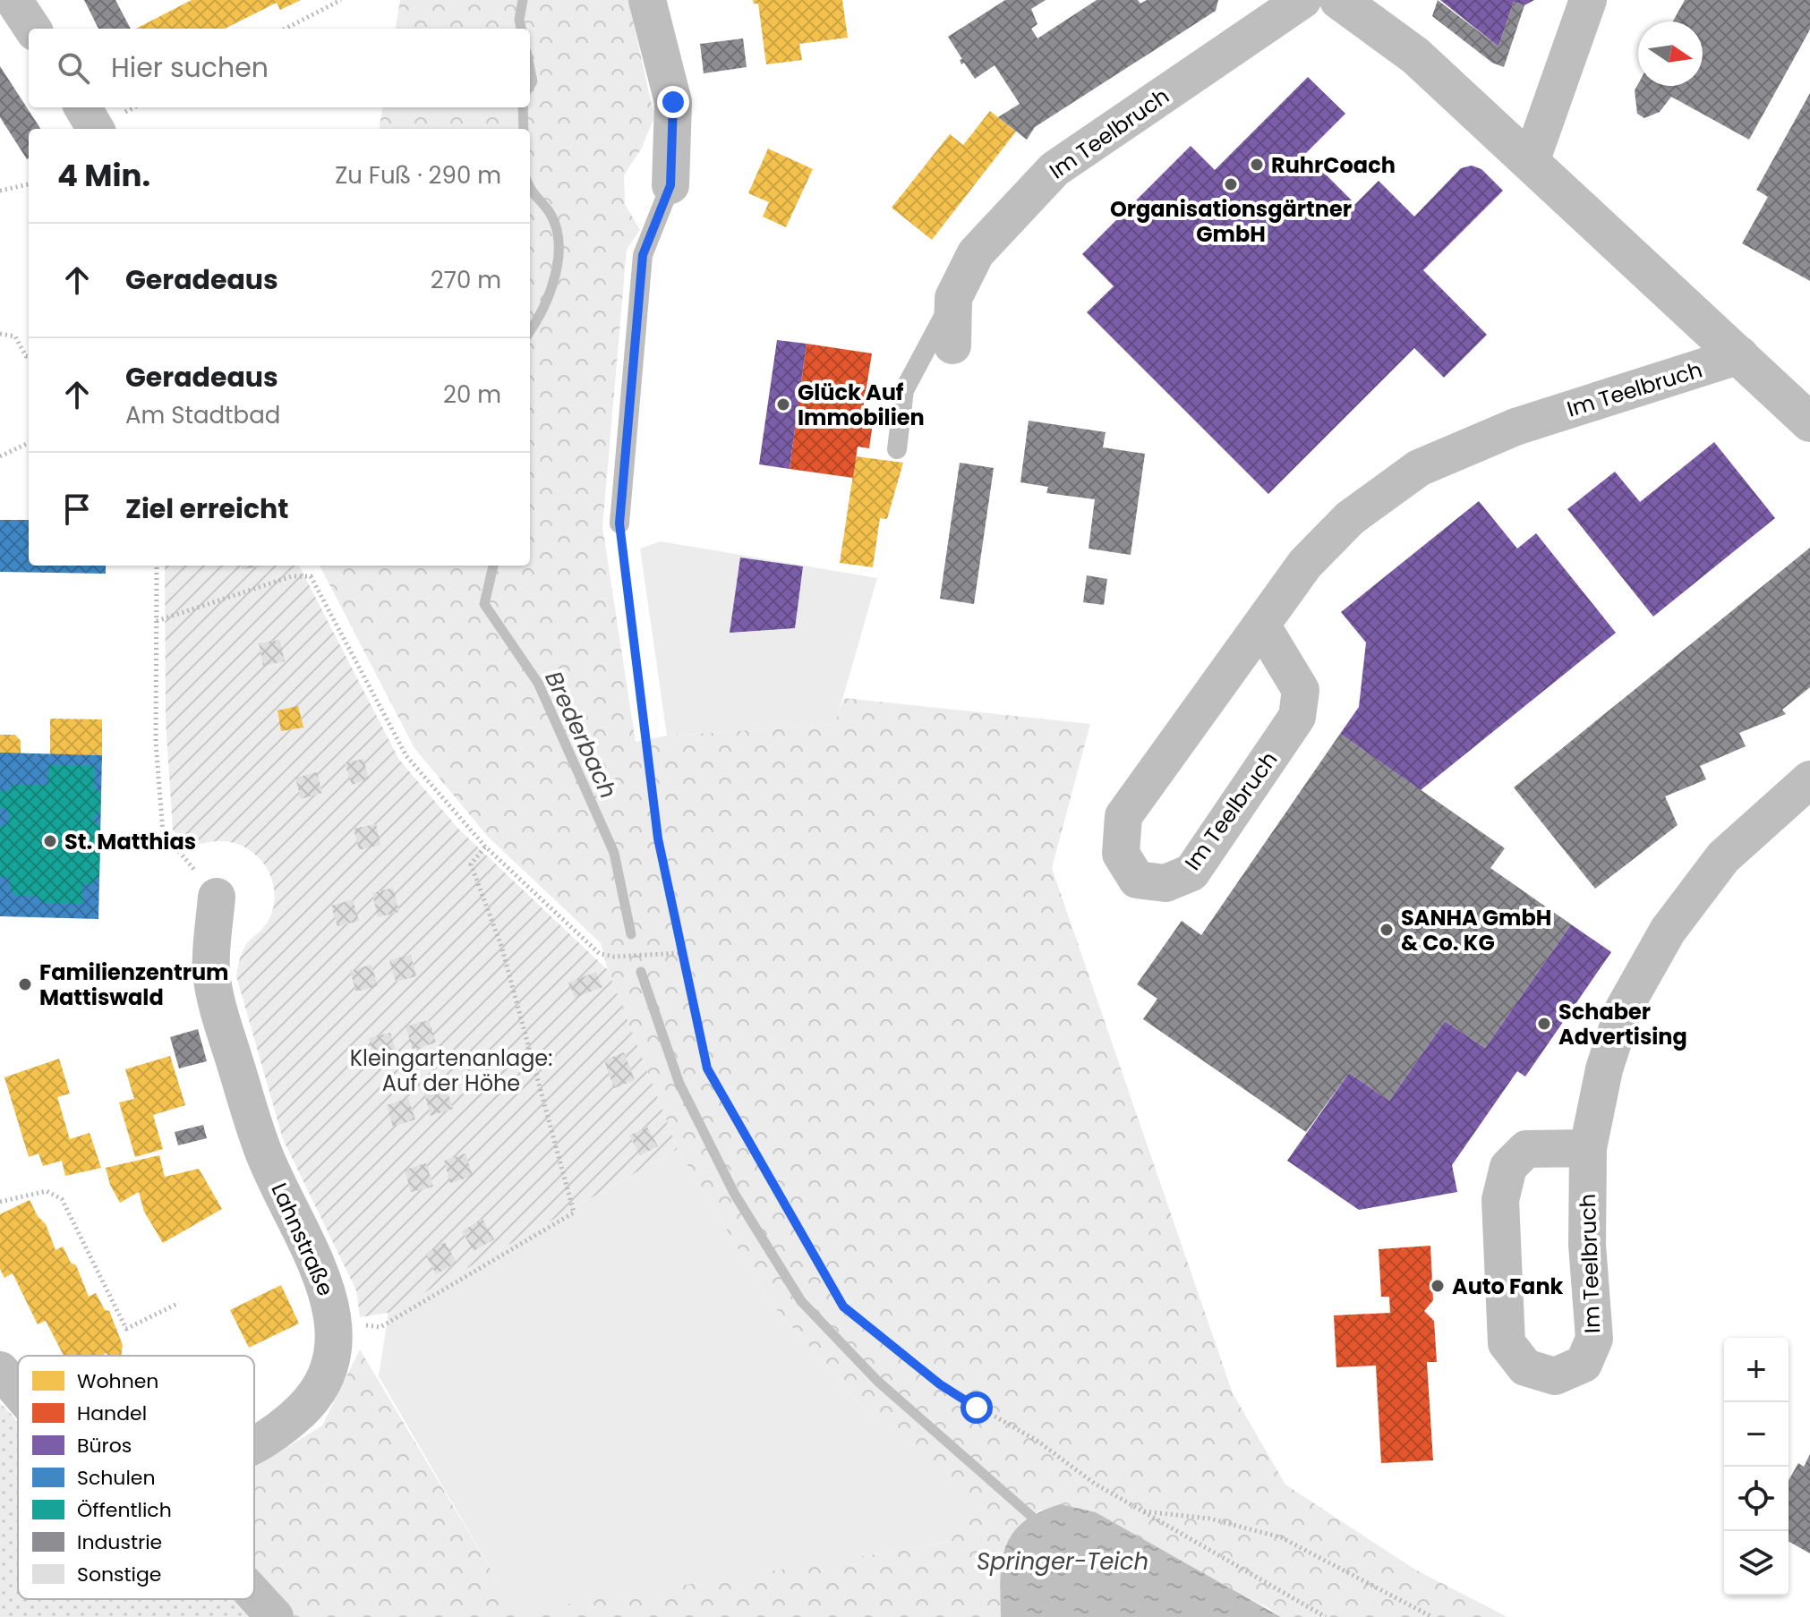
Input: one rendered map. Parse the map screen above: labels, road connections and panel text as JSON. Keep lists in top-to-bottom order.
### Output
{
  "streets": {
    "street": ["Im Teelbruch", "Lahnstraße"]
  },
  "water": ["Brederbach", "Springer-Teich"],
  "parks": ["Kleingartenanlage: Auf der Höhe"],
  "places": [
    "RuhrCoach",
    "Organisationsgärtner GmbH",
    "Glück Auf Immobilien",
    "St. Matthias",
    "SANHA GmbH & Co. KG",
    "Familienzentrum Mattiswald",
    "Schaber Advertising",
    "Auto Fank"
  ],
  "legend": [
    "Wohnen",
    "Handel",
    "Büros",
    "Schulen",
    "Öffentlich",
    "Industrie",
    "Sonstige"
  ],
  "north": "right",
  "page": {
    "search": "Hier suchen",
    "heading": ["4 Min.", "Zu Fuß · 290 m"],
    "list": [
      ["Geradeaus", "270 m"],
      ["Geradeaus", "Am Stadtbad", "20 m"],
      "Ziel erreicht"
    ],
    "map_buttons": ["+", "−"]
  }
}
